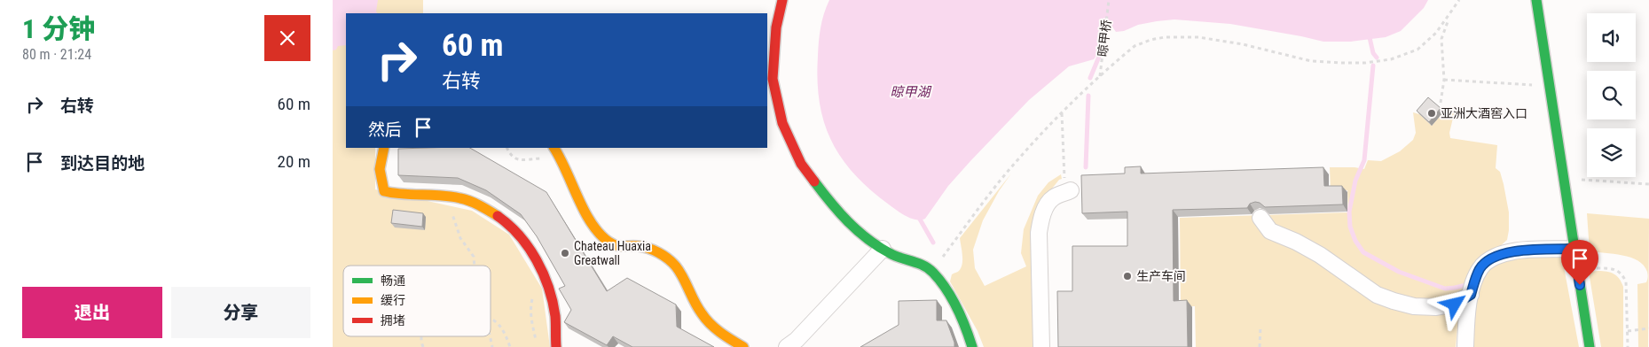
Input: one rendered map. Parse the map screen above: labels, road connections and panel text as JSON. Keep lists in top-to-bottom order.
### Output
{
  "streets": {
    "path": ["晾甲桥"]
  },
  "water": ["晾甲湖"],
  "places": ["亚洲大酒窖入口", "Chateau Huaxia Greatwall", "生产车间"],
  "legend": ["畅通", "缓行", "拥堵"],
  "page": {
    "heading": ["1 分钟", "80 m · 21:24"],
    "turn": ["60 m", "右转"],
    "list": [
      {
        "name": "右转",
        "value": "60 m"
      },
      {
        "name": "到达目的地",
        "value": "20 m"
      }
    ],
    "then": "然后",
    "buttons": ["退出", "分享"]
  }
}
